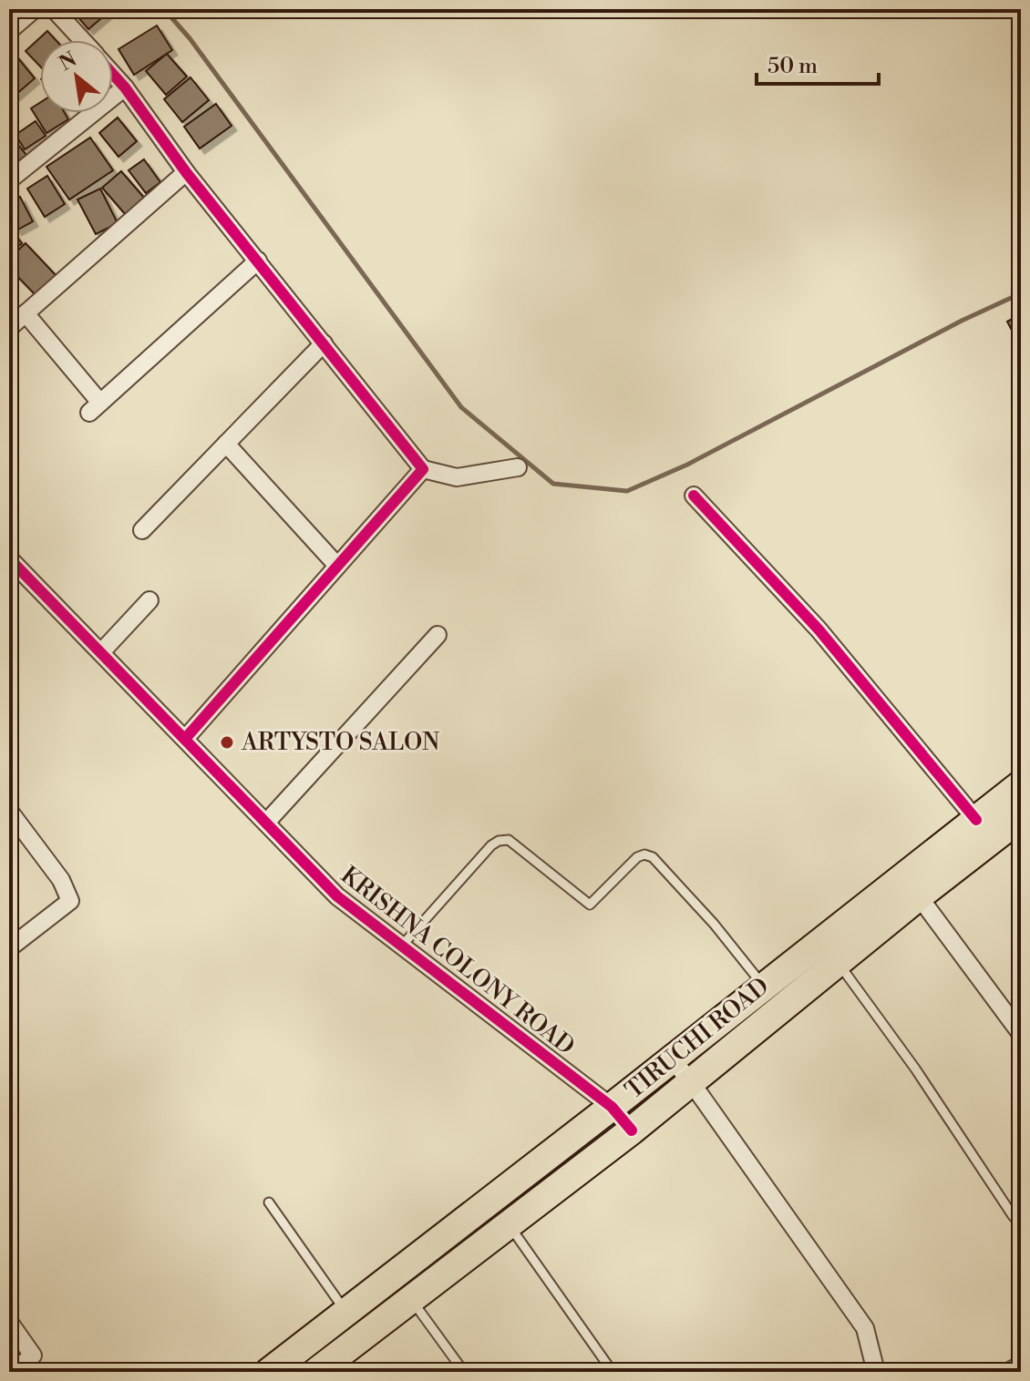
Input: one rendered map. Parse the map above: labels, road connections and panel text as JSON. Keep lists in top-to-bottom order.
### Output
{
  "streets": {
    "highway": ["TIRUCHI ROAD"],
    "street": ["KRISHNA COLONY ROAD"]
  },
  "crossings": [
    ["KRISHNA COLONY ROAD", "TIRUCHI ROAD"]
  ],
  "places": ["ARTYSTO SALON"],
  "scale_bar": "50 m",
  "north": "top left"
}
